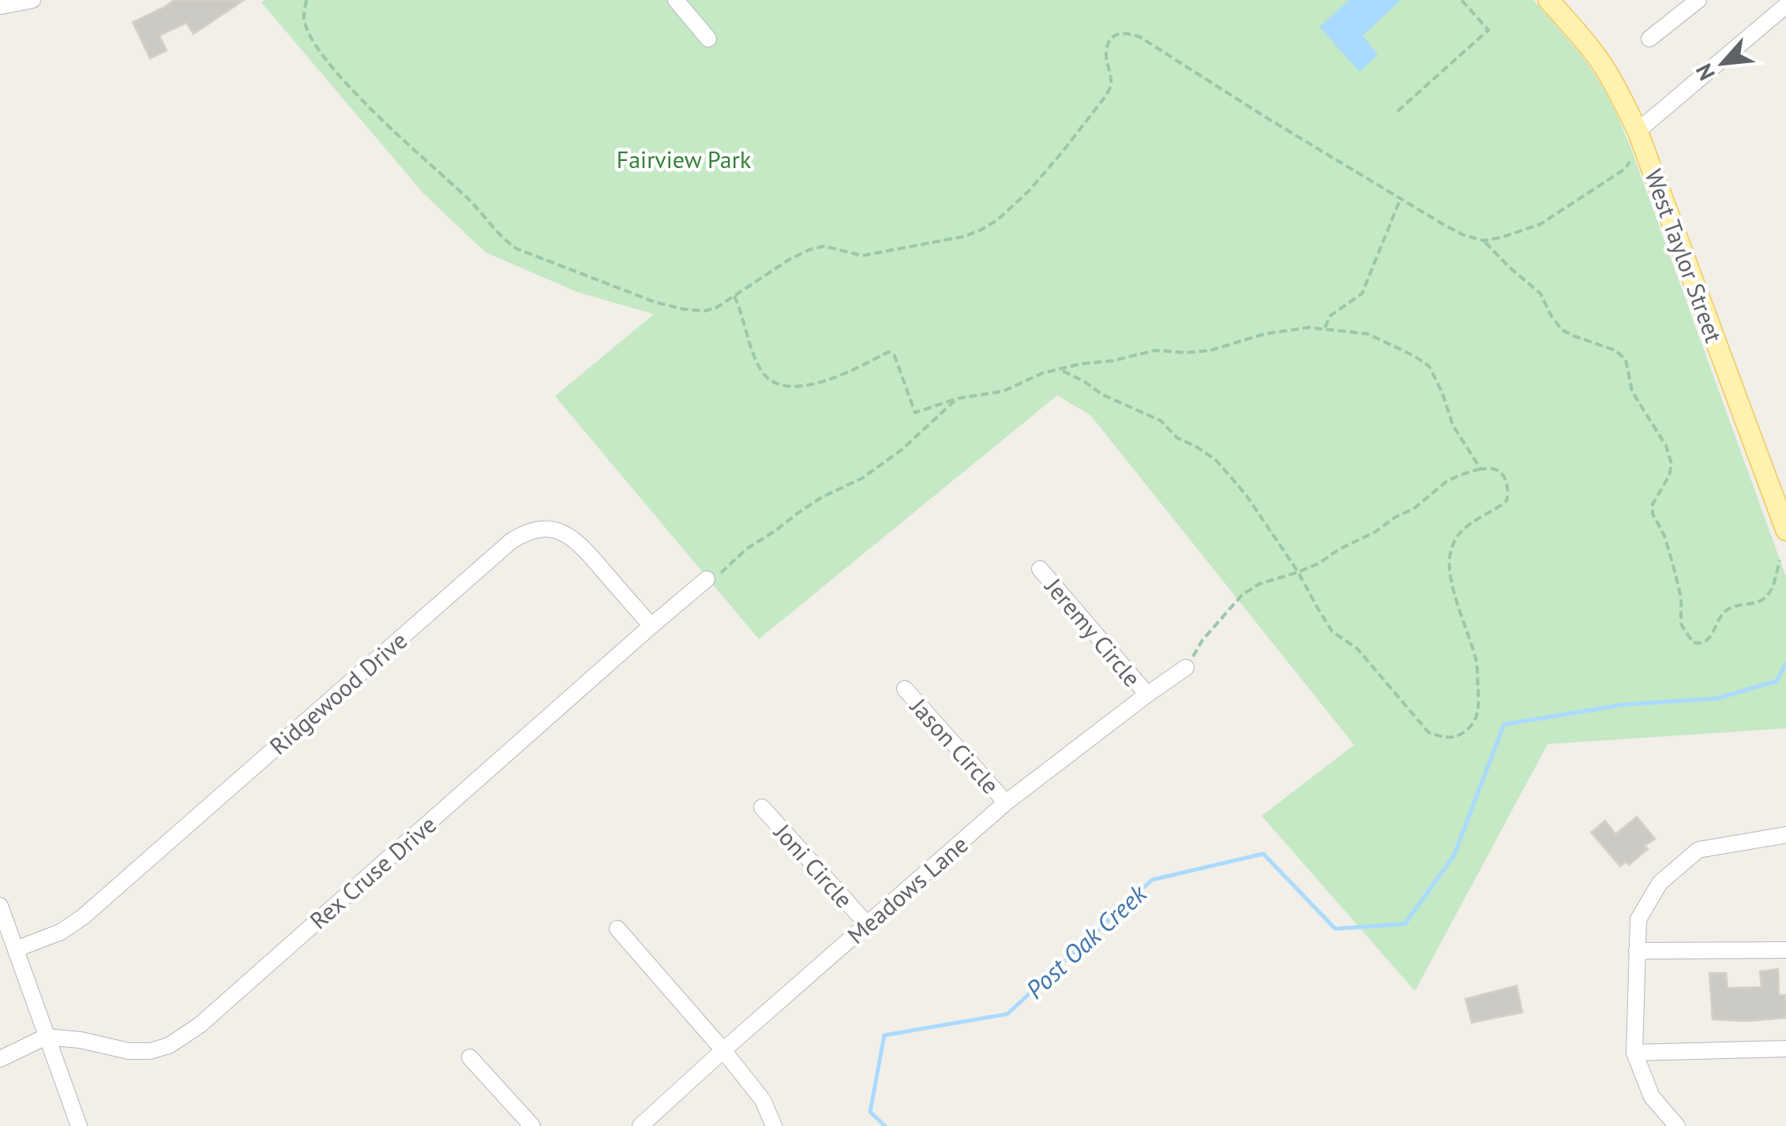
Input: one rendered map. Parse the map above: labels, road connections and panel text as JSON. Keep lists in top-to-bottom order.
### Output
{
  "streets": {
    "main road": ["West Taylor Street"],
    "street": [
      "Jeremy Circle",
      "Ridgewood Drive",
      "Jason Circle",
      "Joni Circle",
      "Rex Cruse Drive",
      "Meadows Lane"
    ]
  },
  "crossings": [
    ["Jeremy Circle", "Meadows Lane"],
    ["Ridgewood Drive", "Rex Cruse Drive"],
    ["Jason Circle", "Meadows Lane"],
    ["Joni Circle", "Meadows Lane"]
  ],
  "water": ["Post Oak Creek"],
  "parks": ["Fairview Park"],
  "north": "bottom left"
}
